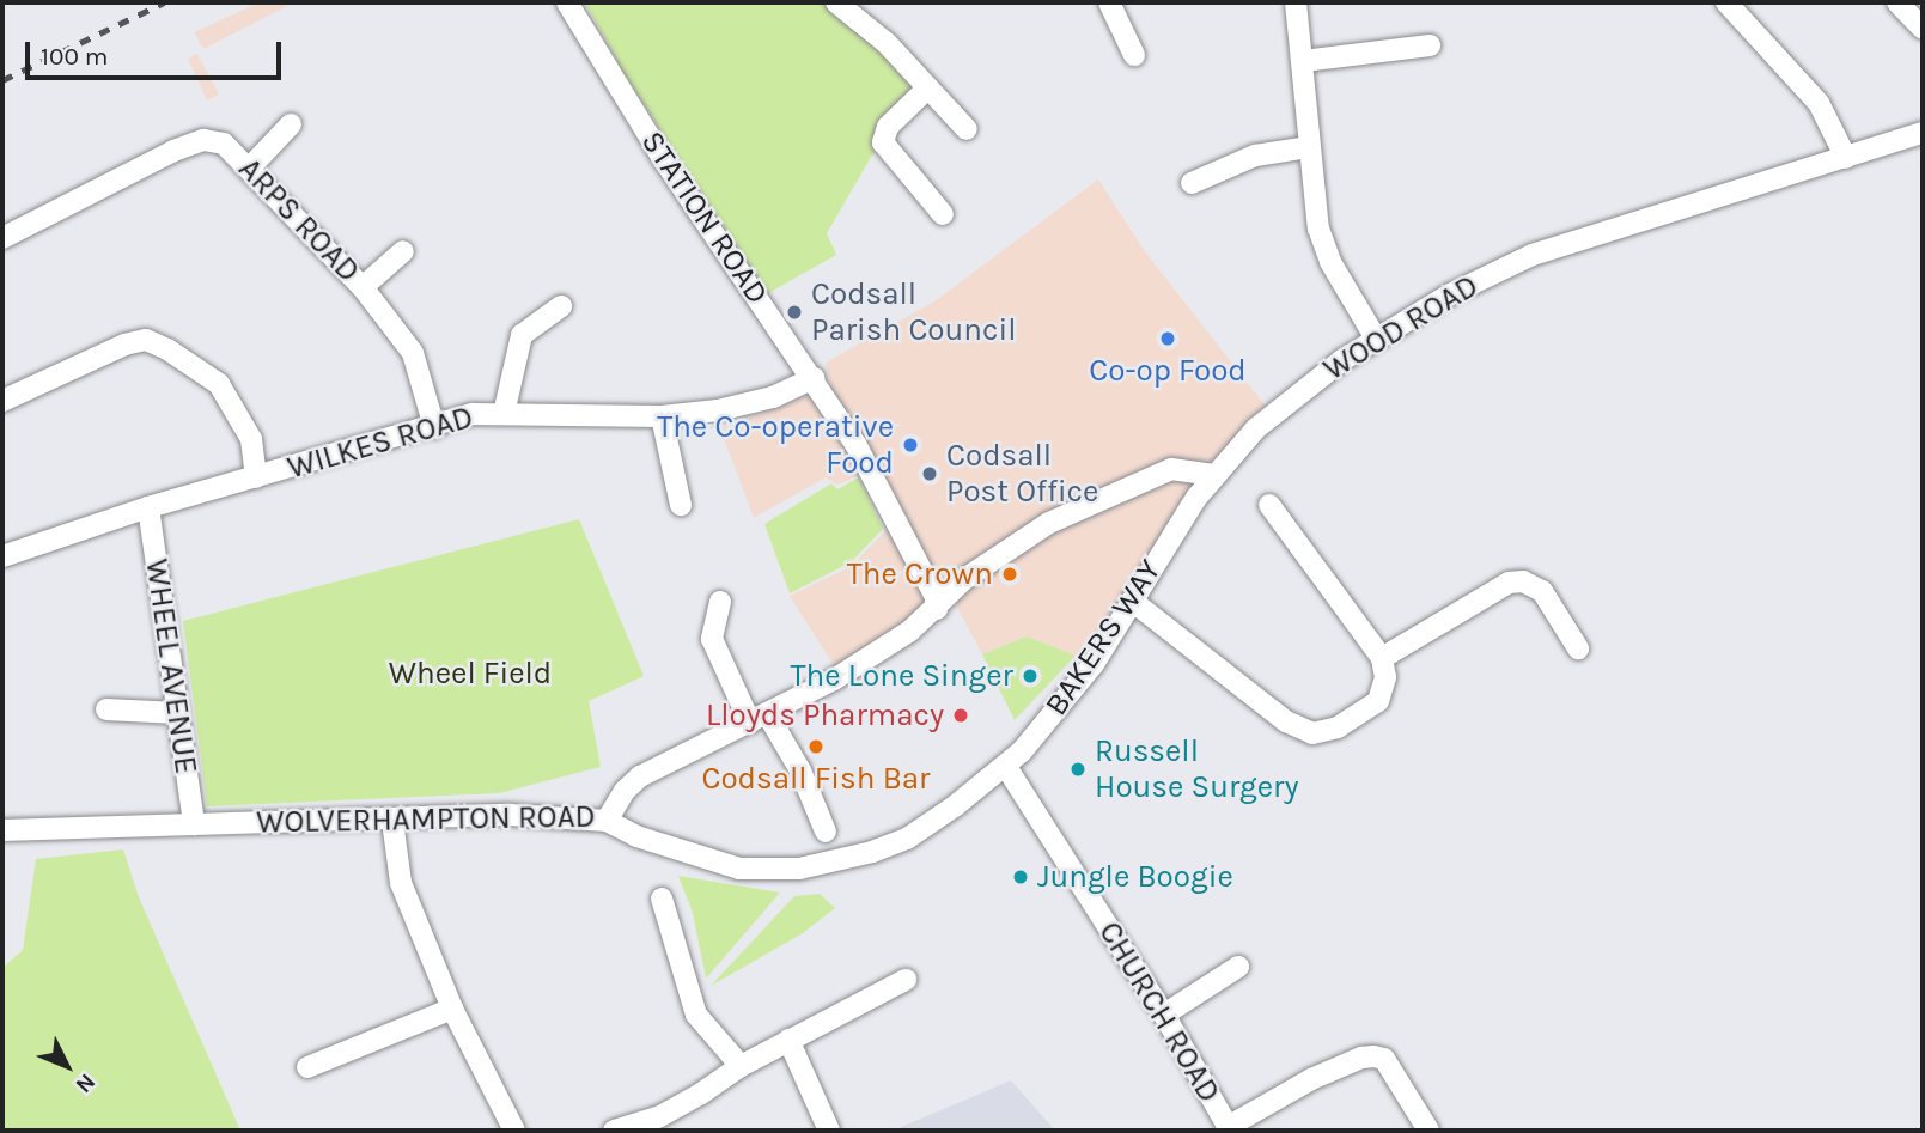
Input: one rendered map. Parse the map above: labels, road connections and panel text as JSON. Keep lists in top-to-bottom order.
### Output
{
  "streets": {
    "street": [
      "STATION ROAD",
      "ARPS ROAD",
      "WOOD ROAD",
      "WILKES ROAD",
      "BAKERS WAY",
      "WHEEL AVENUE",
      "WOLVERHAMPTON ROAD",
      "CHURCH ROAD"
    ]
  },
  "crossings": [
    ["STATION ROAD", "WILKES ROAD"],
    ["STATION ROAD", "WOLVERHAMPTON ROAD"],
    ["ARPS ROAD", "WILKES ROAD"],
    ["WOOD ROAD", "BAKERS WAY"],
    ["WILKES ROAD", "WHEEL AVENUE"],
    ["BAKERS WAY", "WOLVERHAMPTON ROAD"],
    ["BAKERS WAY", "CHURCH ROAD"],
    ["WHEEL AVENUE", "WOLVERHAMPTON ROAD"]
  ],
  "parks": ["Wheel Field"],
  "places": [
    "Codsall Parish Council",
    "Co-op Food",
    "The Co-operative Food",
    "Codsall Post Office",
    "The Crown",
    "The Lone Singer",
    "Lloyds Pharmacy",
    "Codsall Fish Bar",
    "Russell House Surgery",
    "Jungle Boogie"
  ],
  "scale_bar": "100 m",
  "north": "bottom right"
}
